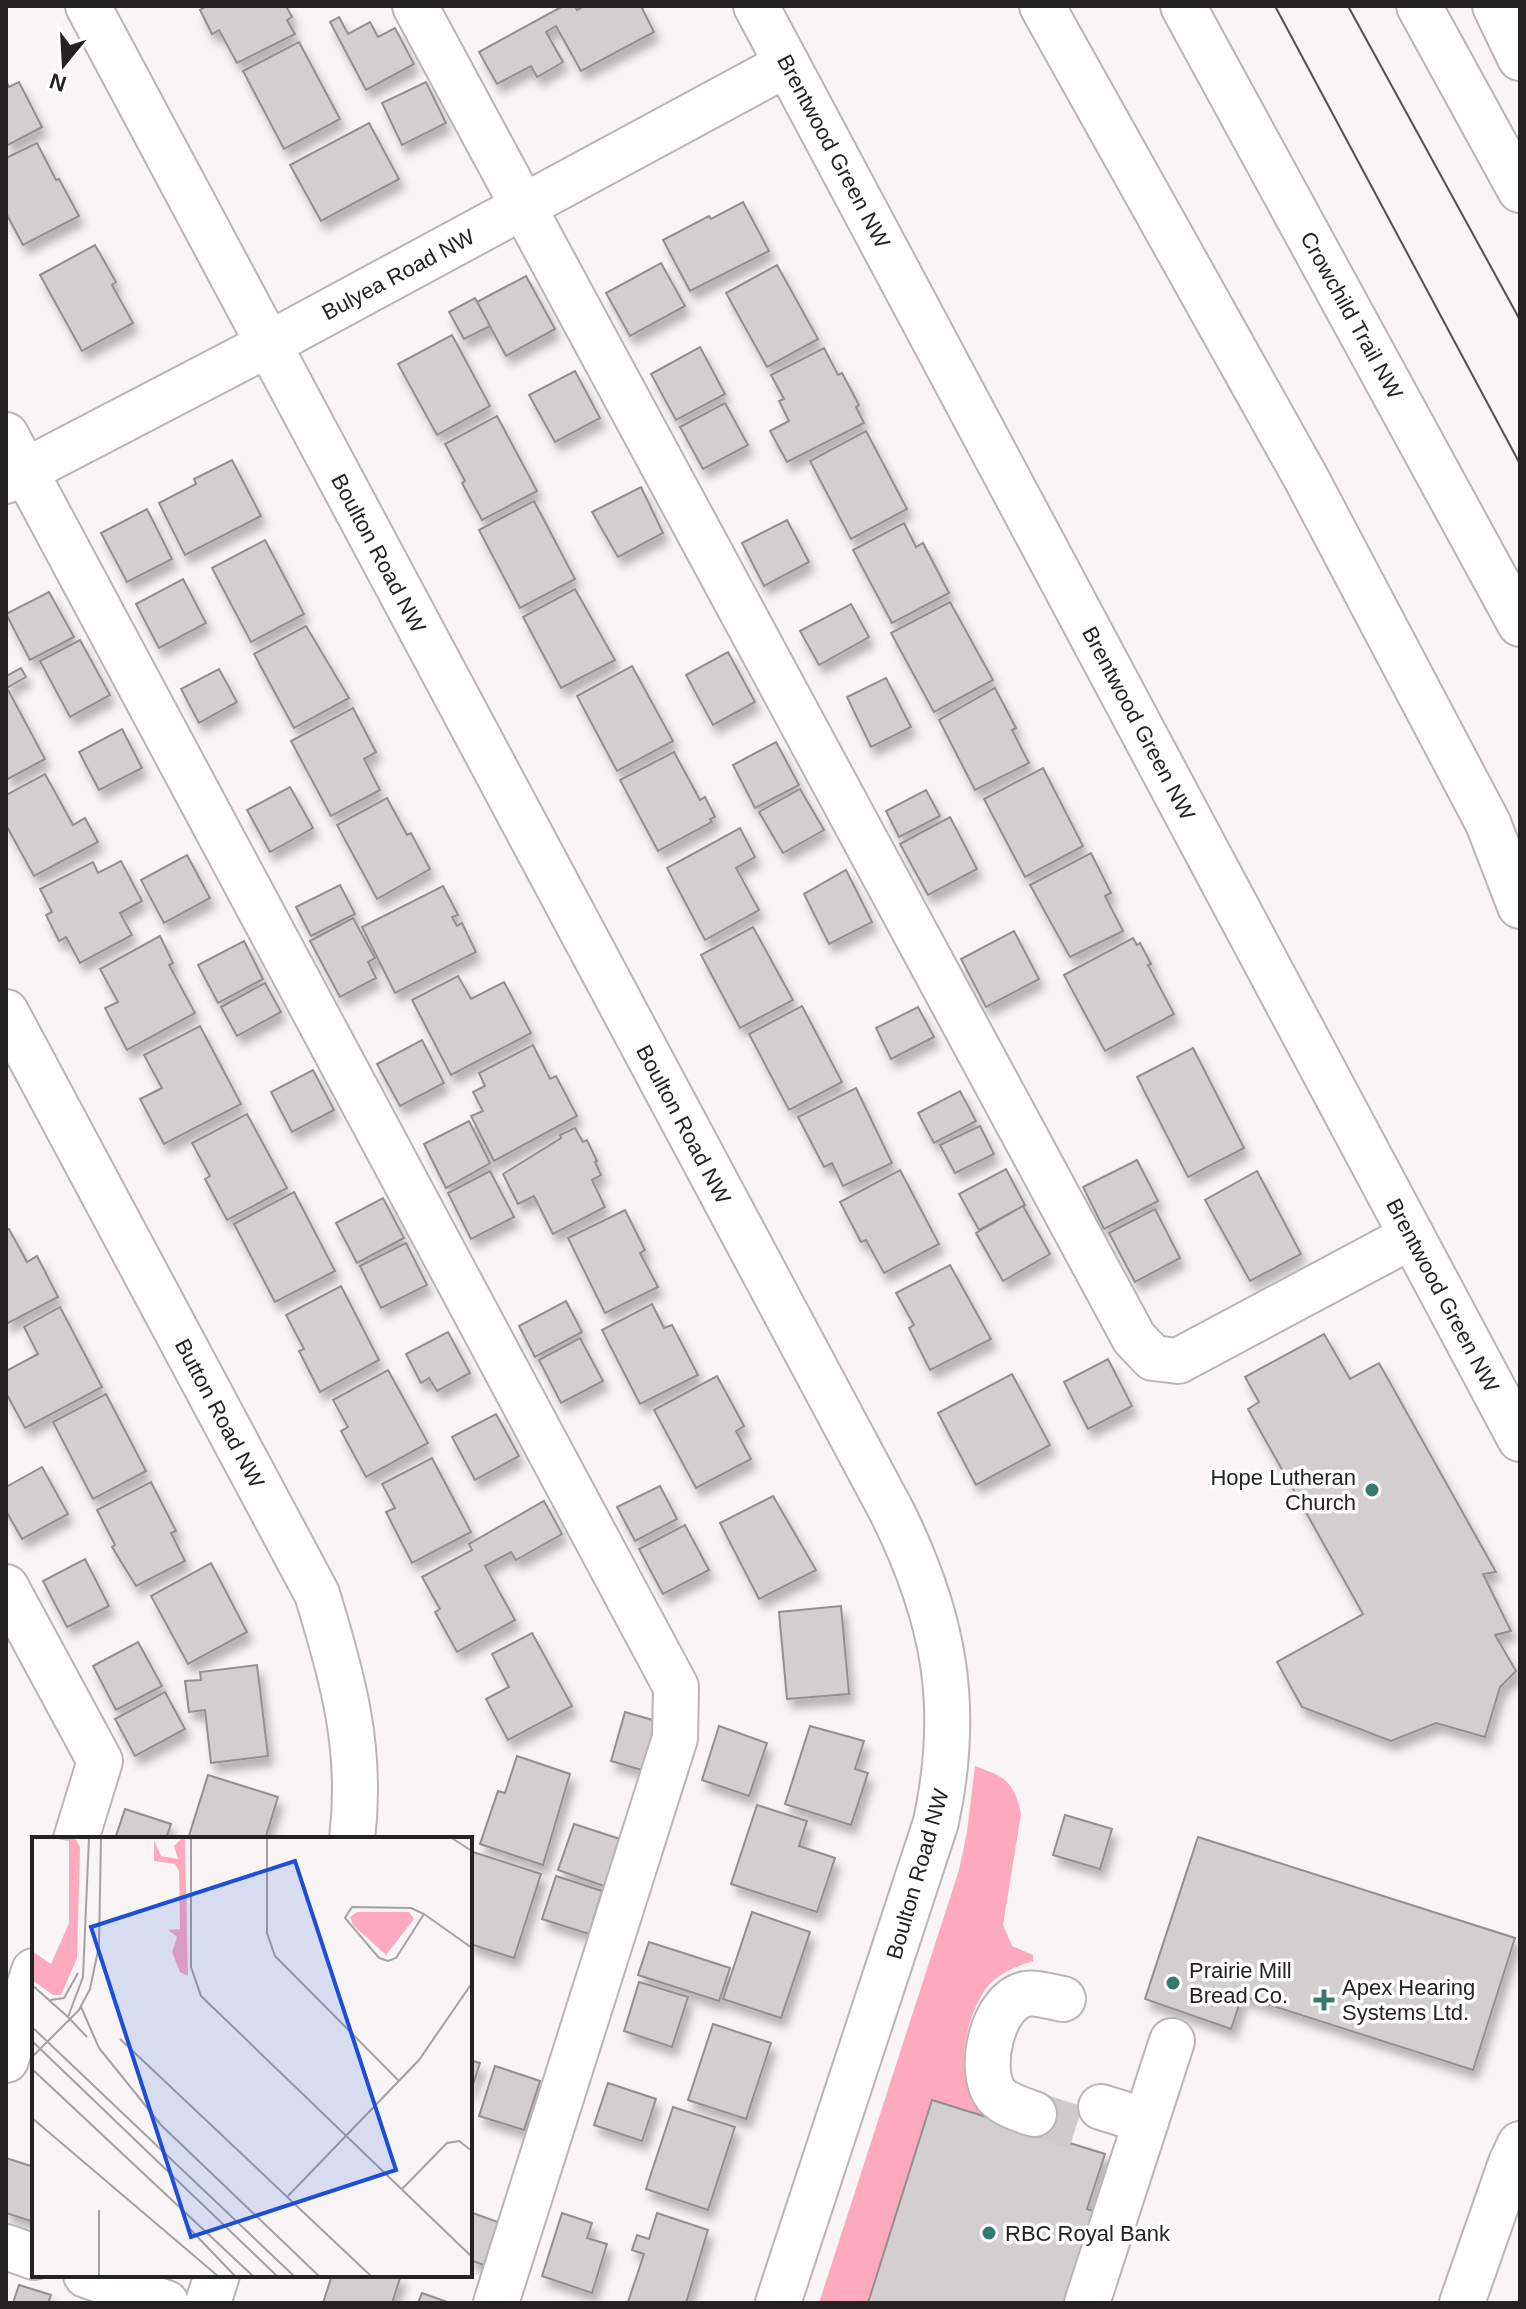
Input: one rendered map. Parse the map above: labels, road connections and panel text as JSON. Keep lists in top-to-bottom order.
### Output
{
  "streets": {
    "main road": [
      "Brentwood Green NW",
      "Bulyea Road NW",
      "Crowchild Trail NW",
      "Boulton Road NW",
      "Button Road NW"
    ]
  },
  "crossings": [
    ["Brentwood Green NW", "Bulyea Road NW"],
    ["Bulyea Road NW", "Boulton Road NW"]
  ],
  "places": {
    "other": ["Hope Lutheran Church", "Prairie Mill Bread Co.", "RBC Royal Bank"],
    "health": ["Apex Hearing Systems Ltd."]
  },
  "north": "bottom"
}
